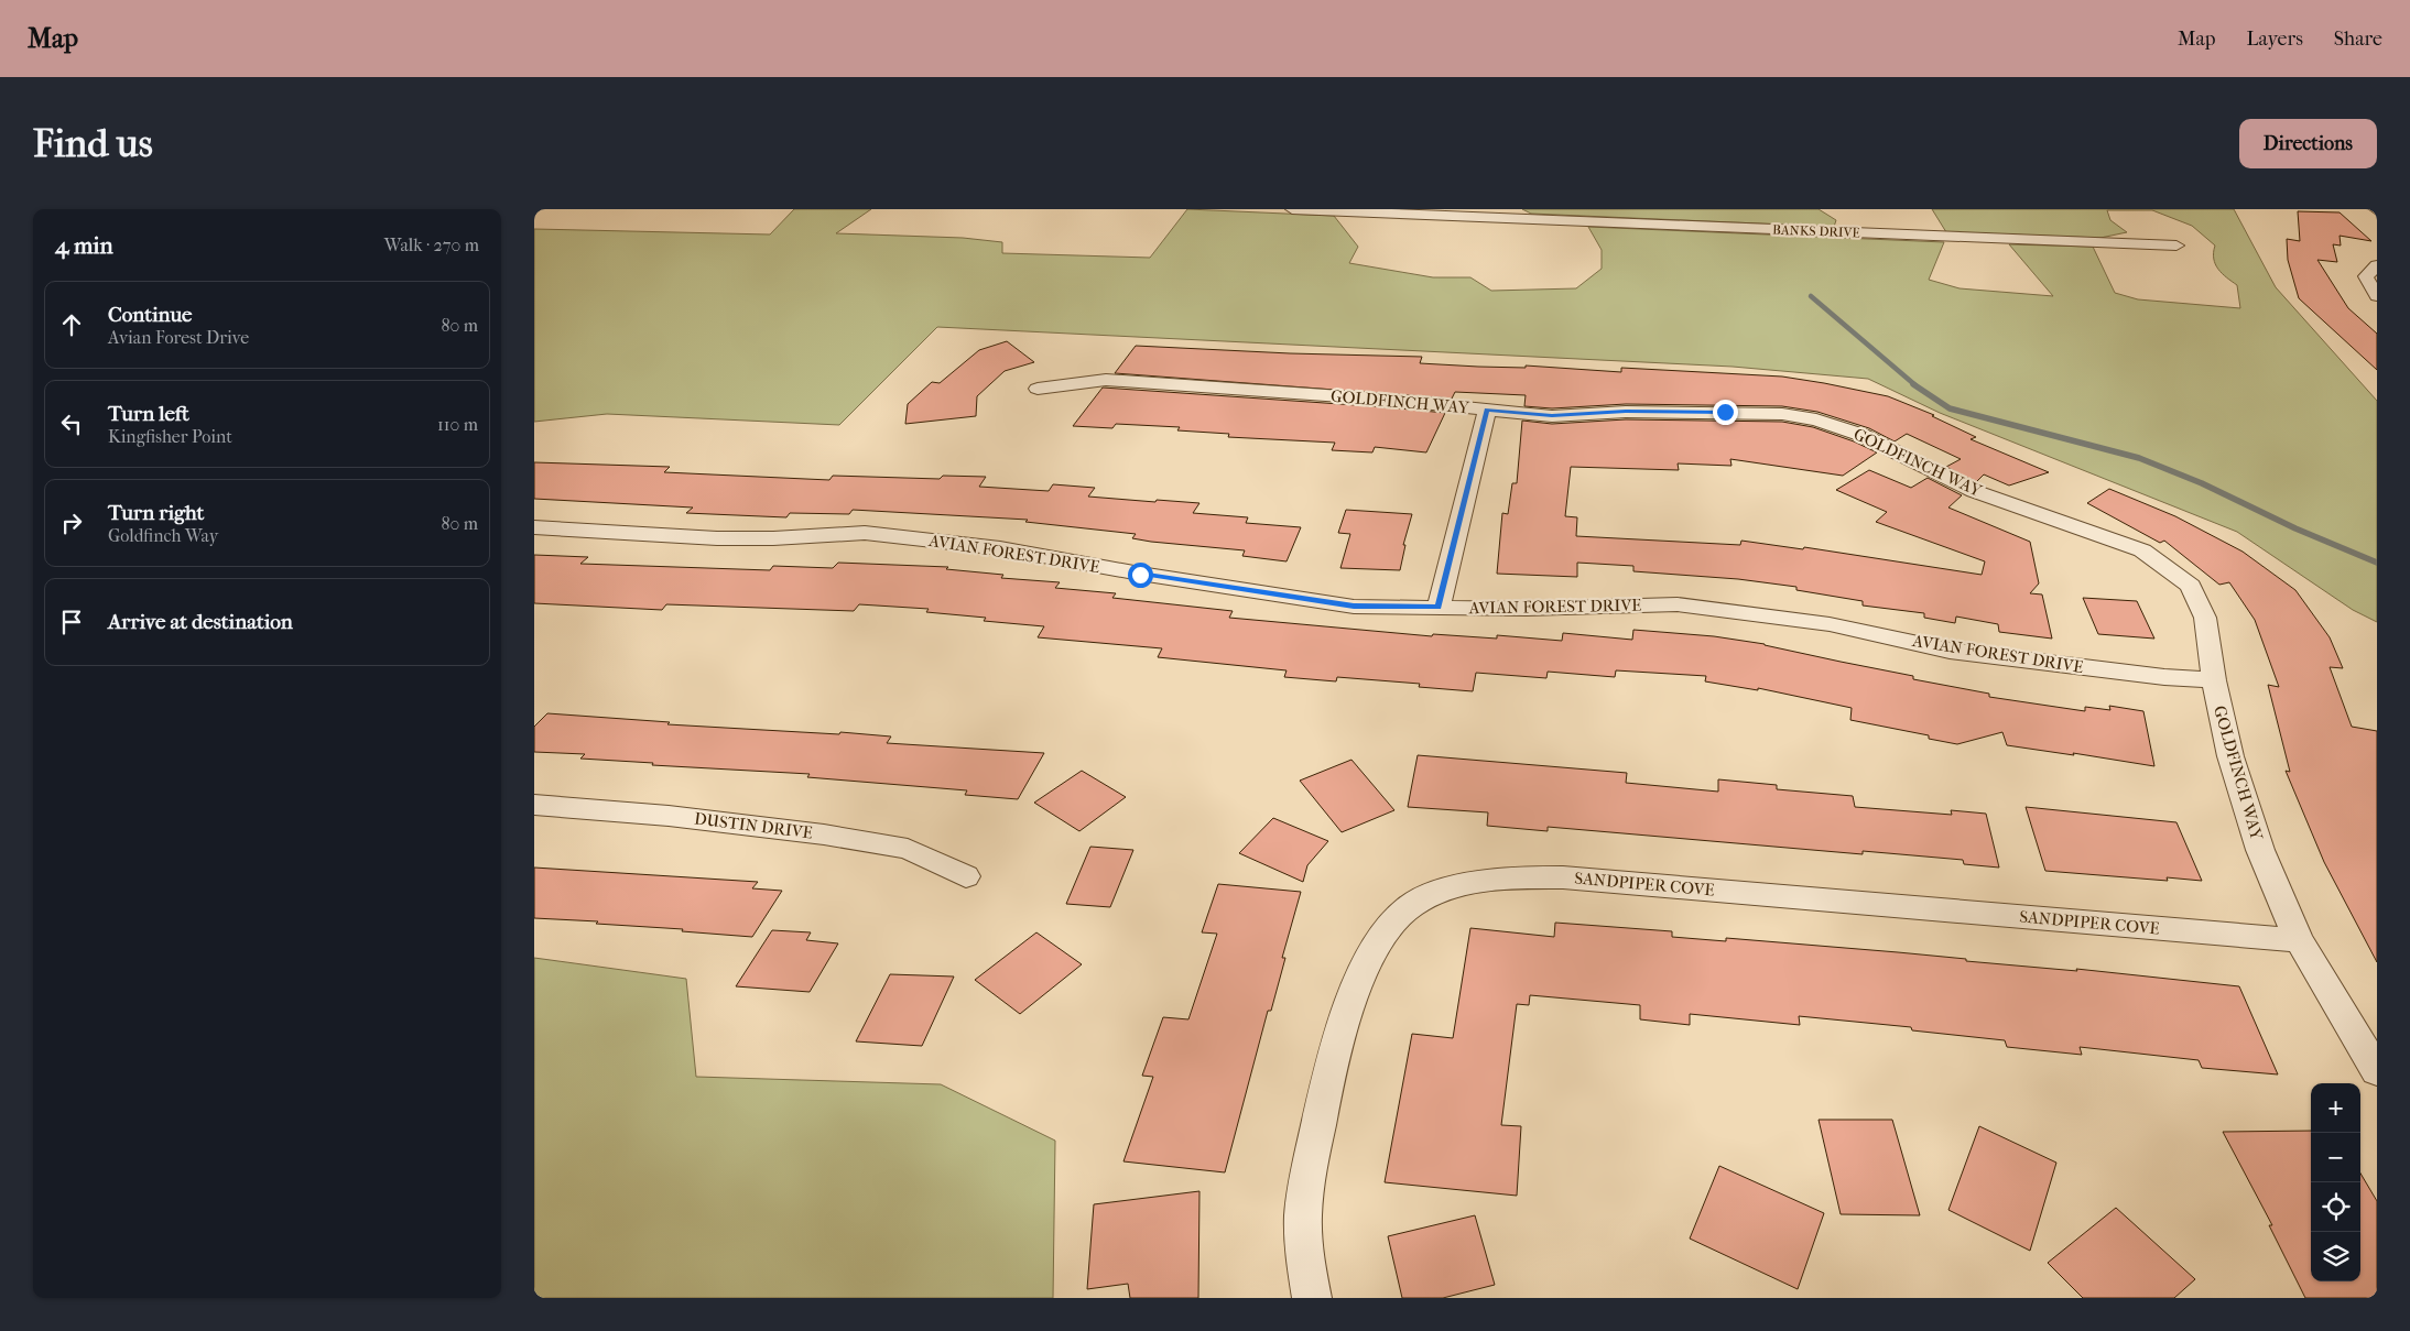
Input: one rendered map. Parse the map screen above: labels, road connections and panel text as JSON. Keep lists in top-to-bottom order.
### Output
{
  "streets": {
    "street": [
      "BANKS DRIVE",
      "GOLDFINCH WAY",
      "AVIAN FOREST DRIVE",
      "DUSTIN DRIVE",
      "SANDPIPER COVE"
    ]
  },
  "crossings": [
    ["GOLDFINCH WAY", "AVIAN FOREST DRIVE"],
    ["GOLDFINCH WAY", "SANDPIPER COVE"]
  ],
  "page": {
    "header": "Map",
    "nav": ["Map", "Layers", "Share"],
    "buttons": "Directions",
    "title": "Find us",
    "heading": ["4 min", "Walk · 270 m"],
    "list": [
      ["Continue", "Avian Forest Drive", "80 m"],
      ["Turn left", "Kingfisher Point", "110 m"],
      ["Turn right", "Goldfinch Way", "80 m"],
      "Arrive at destination"
    ],
    "map_buttons": ["+", "−"]
  }
}
